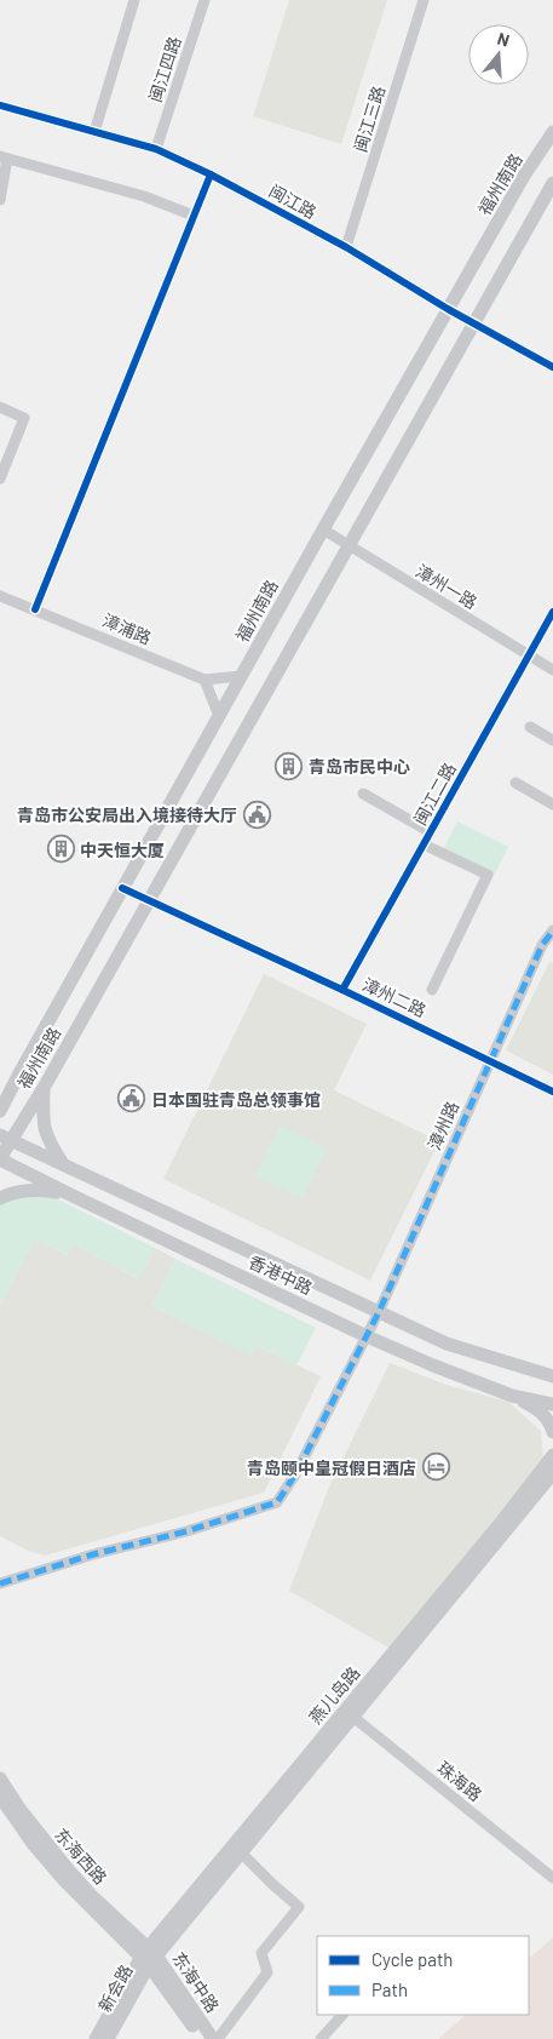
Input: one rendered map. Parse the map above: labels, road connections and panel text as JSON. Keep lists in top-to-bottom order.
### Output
{
  "streets": {
    "main road": [
      "福州南路",
      "香港中路",
      "燕儿岛路",
      "东海西路",
      "东海中路",
      "新会路"
    ],
    "street": [
      "闽江四路",
      "闽江三路",
      "闽江路",
      "漳州一路",
      "漳浦路",
      "闽江二路",
      "漳州二路",
      "漳州路",
      "珠海路"
    ]
  },
  "crossings": [
    ["闽江四路", "闽江路"],
    ["闽江三路", "闽江路"],
    ["福州南路", "闽江路"],
    ["福州南路", "漳州一路"],
    ["福州南路", "漳州二路"],
    ["福州南路", "香港中路"],
    ["漳州一路", "闽江二路"],
    ["闽江二路", "漳州二路"],
    ["漳州二路", "漳州路"],
    ["漳州路", "香港中路"],
    ["燕儿岛路", "珠海路"],
    ["燕儿岛路", "东海西路"],
    ["燕儿岛路", "东海中路"],
    ["燕儿岛路", "新会路"],
    ["东海西路", "东海中路"],
    ["东海西路", "新会路"],
    ["东海中路", "新会路"]
  ],
  "places": {
    "building": ["青岛市民中心", "中天恒大厦"],
    "public building": ["青岛市公安局出入境接待大厅", "日本国驻青岛总领事馆"],
    "hotel": ["青岛颐中皇冠假日酒店"]
  },
  "legend": ["Cycle path", "Path"],
  "north": "top"
}
